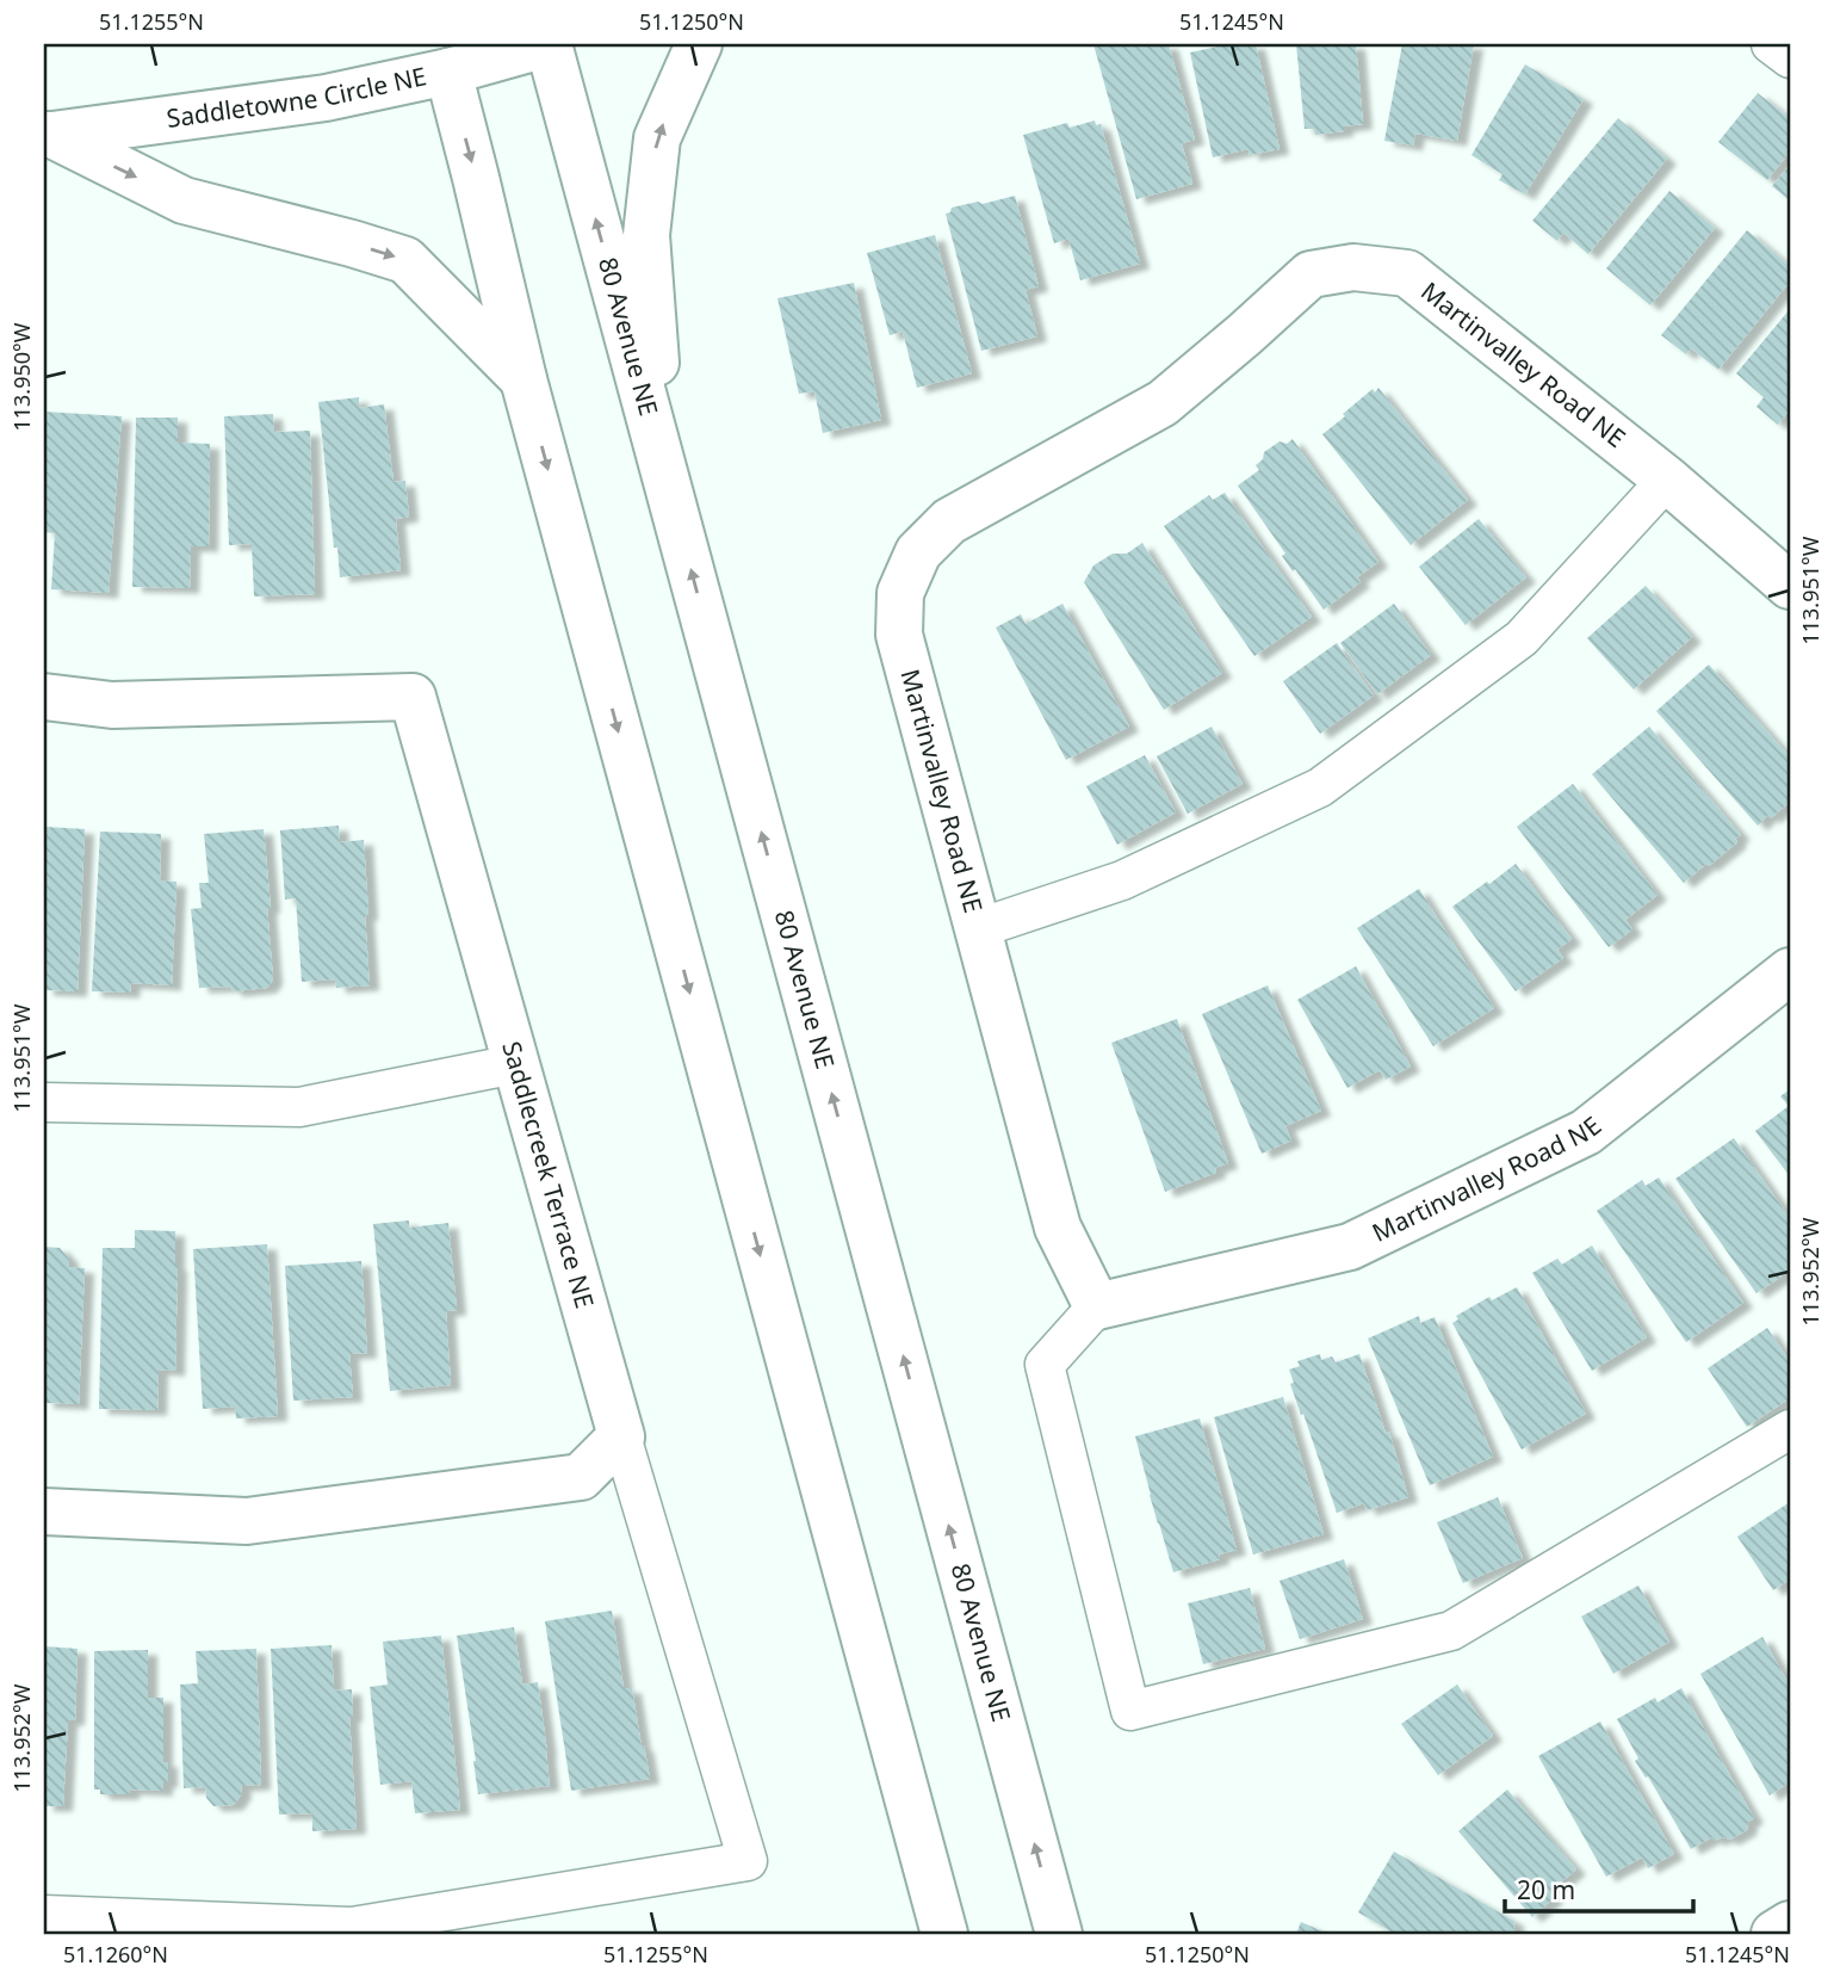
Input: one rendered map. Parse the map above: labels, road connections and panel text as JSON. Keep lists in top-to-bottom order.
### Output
{
  "streets": {
    "main road": [
      "Saddletowne Circle NE",
      "80 Avenue NE",
      "Martinvalley Road NE",
      "Saddlecreek Terrace NE"
    ]
  },
  "crossings": [
    ["Saddletowne Circle NE", "80 Avenue NE"]
  ],
  "scale_bar": "20 m",
  "coordinates": [
    "51.1255°N",
    "51.1250°N",
    "51.1245°N",
    "113.950°W",
    "113.951°W",
    "113.952°W",
    "51.1260°N"
  ]
}
